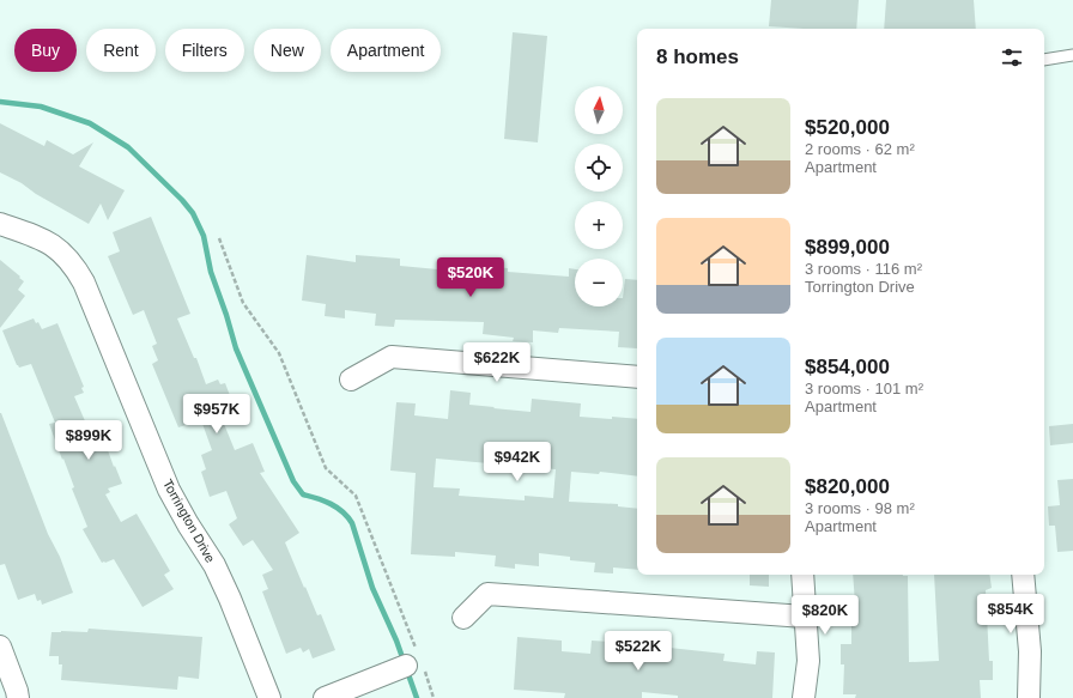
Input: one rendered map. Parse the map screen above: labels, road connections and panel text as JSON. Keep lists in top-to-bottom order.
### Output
{
  "streets": {
    "street": ["Torrington Drive"]
  },
  "north": "top",
  "page": {
    "chip": [
      "Buy",
      "Rent",
      "Filters",
      "New",
      "Apartment"
    ],
    "heading": "8 homes",
    "map_buttons": ["+", "−"],
    "list": [
      {
        "name": "$520,000",
        "note": "2 rooms · 62 m² · Apartment"
      },
      {
        "name": "$899,000",
        "note": "3 rooms · 116 m² · Torrington Drive"
      },
      {
        "name": "$854,000",
        "note": "3 rooms · 101 m² · Apartment"
      },
      {
        "name": "$820,000",
        "note": "3 rooms · 98 m² · Apartment"
      }
    ],
    "price": [
      "$520K",
      "$622K",
      "$957K",
      "$899K",
      "$942K",
      "$854K",
      "$820K",
      "$522K"
    ]
  }
}
